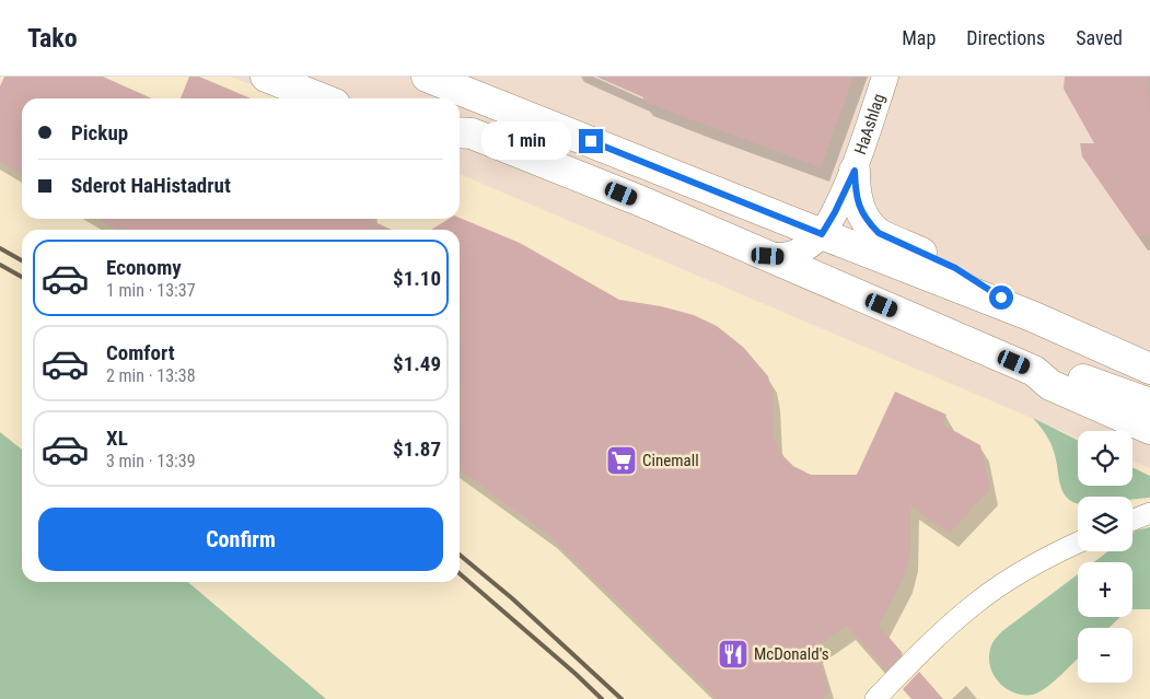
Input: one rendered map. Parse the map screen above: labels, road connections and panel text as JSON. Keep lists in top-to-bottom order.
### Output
{
  "streets": {
    "street": ["HaAshlag"]
  },
  "places": {
    "supermarket": ["Cinemall"],
    "restaurant": ["McDonald's"]
  },
  "page": {
    "header": "Tako",
    "nav": ["Map", "Directions", "Saved"],
    "banner": ["Pickup", "Sderot HaHistadrut"],
    "bubble": "1 min",
    "list": [
      {
        "name": "Economy",
        "note": "1 min · 13:37",
        "value": "$1.10"
      },
      {
        "name": "Comfort",
        "note": "2 min · 13:38",
        "value": "$1.49"
      },
      {
        "name": "XL",
        "note": "3 min · 13:39",
        "value": "$1.87"
      }
    ],
    "map_buttons": ["+", "−"],
    "buttons": "Confirm"
  }
}
